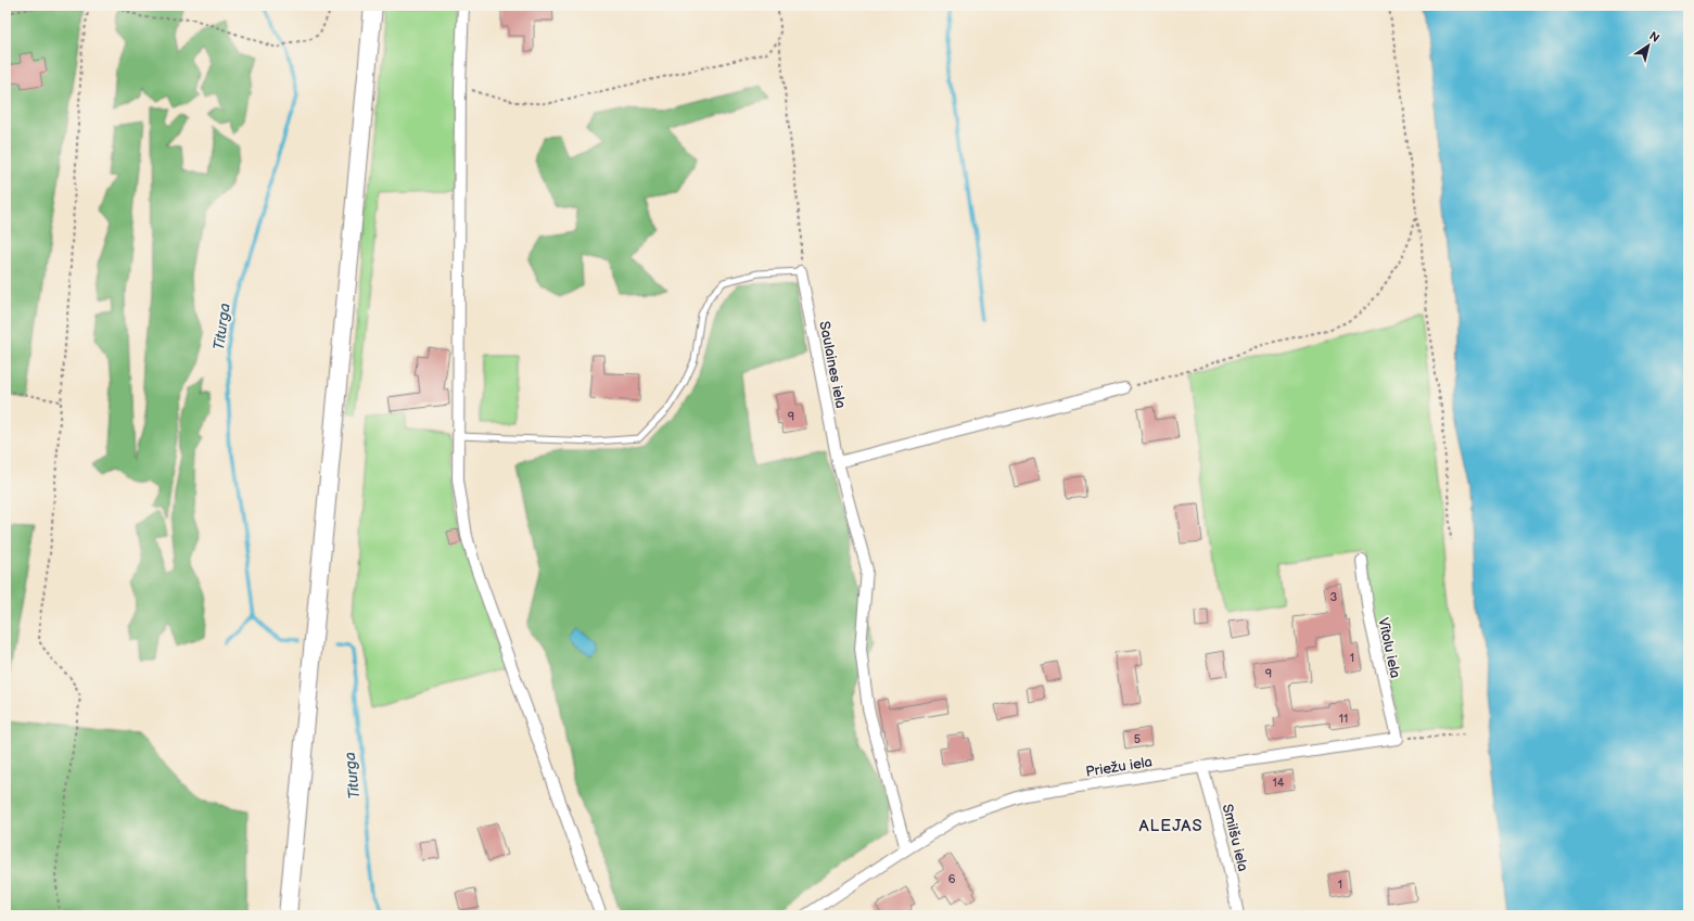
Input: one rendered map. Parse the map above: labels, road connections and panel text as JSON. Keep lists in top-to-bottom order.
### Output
{
  "streets": {
    "street": [
      "Saulaines iela",
      "Vītolu iela",
      "Priežu iela",
      "Smilšu iela"
    ]
  },
  "crossings": [
    ["Saulaines iela", "Priežu iela"],
    ["Vītolu iela", "Priežu iela"],
    ["Priežu iela", "Smilšu iela"]
  ],
  "districts": ["ALEJAS"],
  "water": ["Titurga"],
  "house_numbers": [
    "9",
    "3",
    "1",
    "9",
    "11",
    "5",
    "14",
    "6",
    "1"
  ],
  "north": "top right"
}
